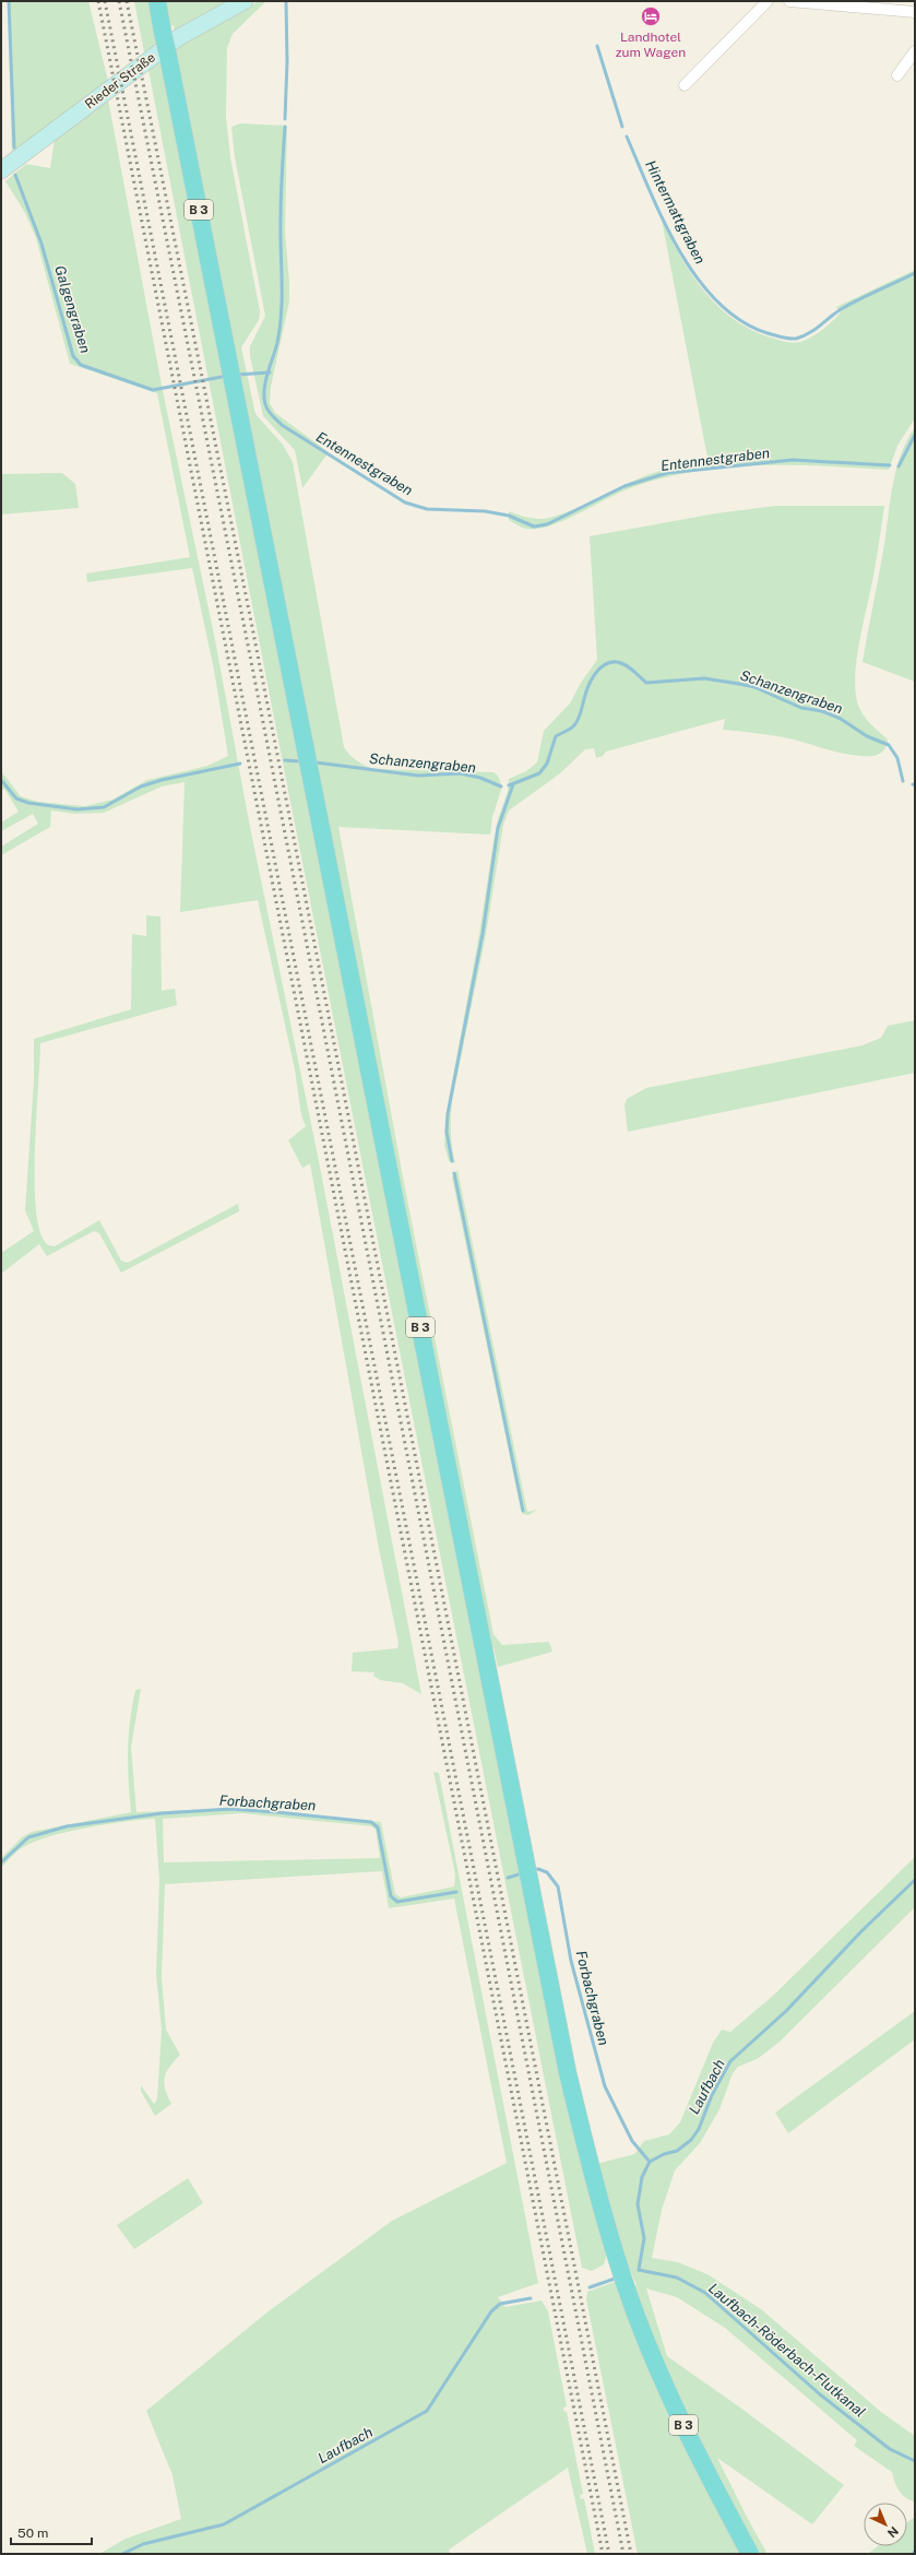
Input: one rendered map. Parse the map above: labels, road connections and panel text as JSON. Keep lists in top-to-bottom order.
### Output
{
  "streets": {
    "main road": ["B 3"],
    "street": ["Rieder Straße"]
  },
  "water": [
    "Hintermattgraben",
    "Galgengraben",
    "Entennestgraben",
    "Schanzengraben",
    "Forbachgraben",
    "Laufbach",
    "Laufbach-Röderbach-Flutkanal"
  ],
  "places": {
    "hotel": ["Landhotel zum Wagen"]
  },
  "scale_bar": "50 m",
  "north": "bottom right"
}
